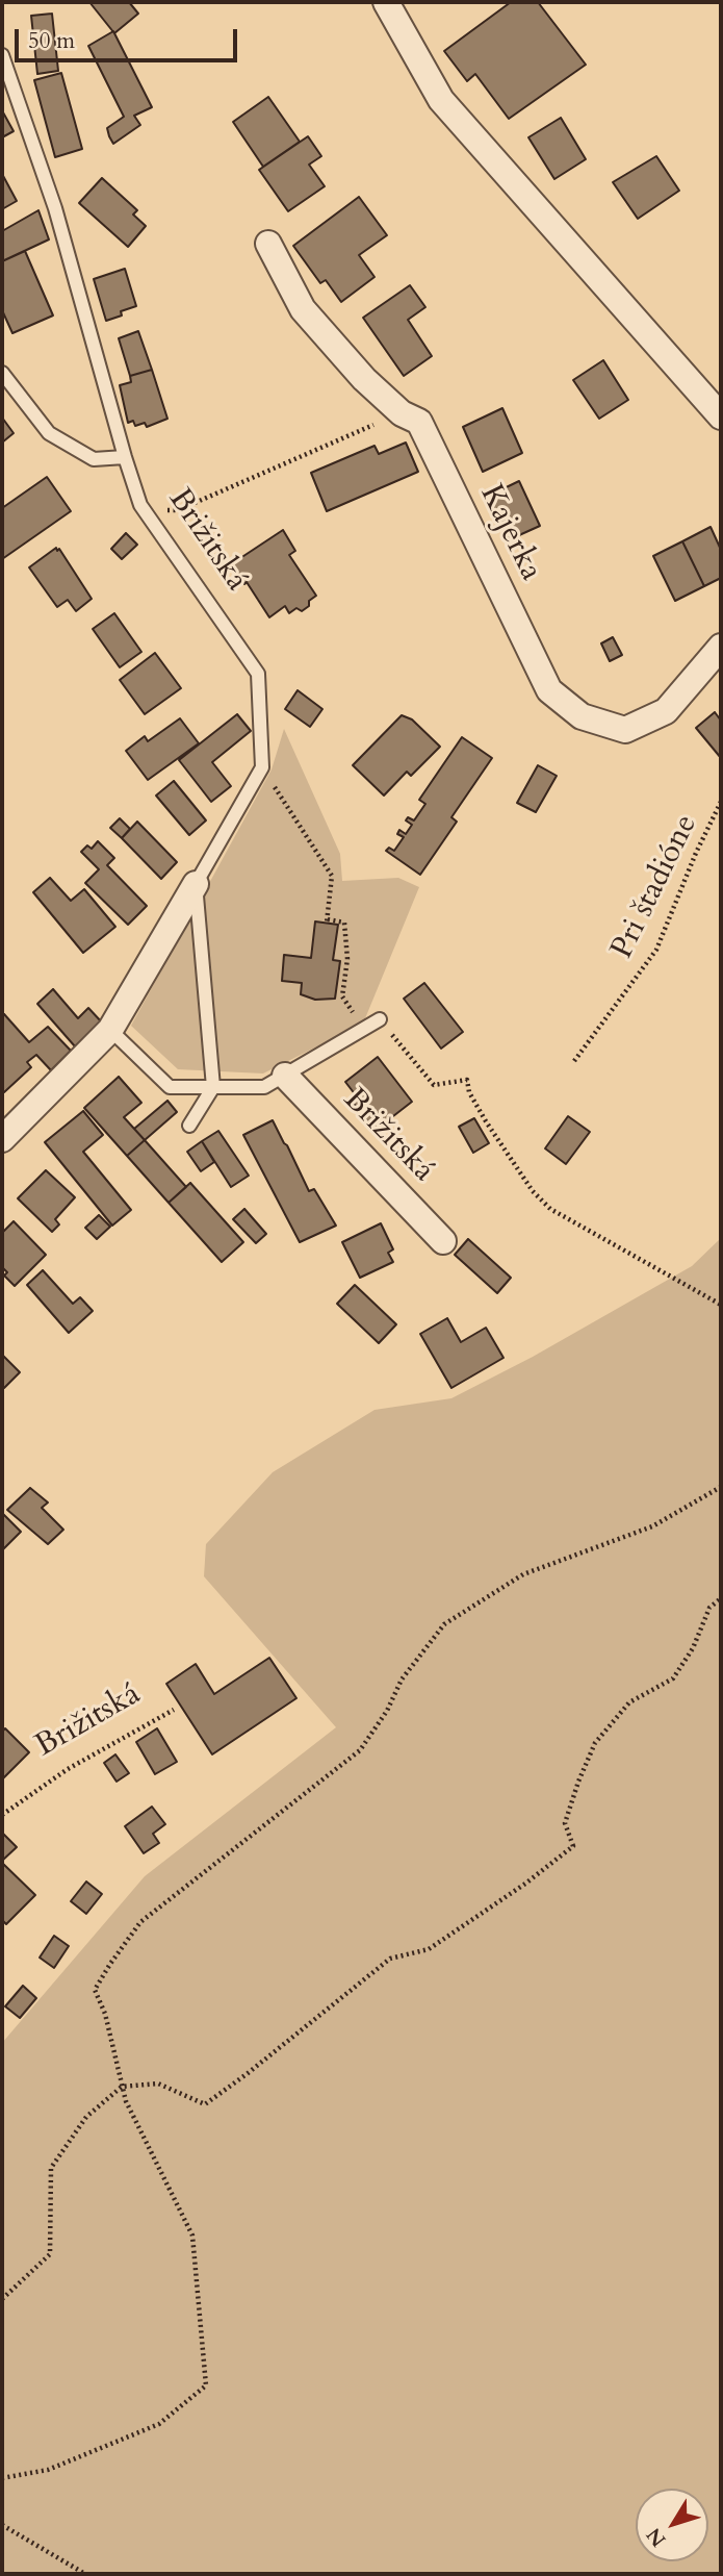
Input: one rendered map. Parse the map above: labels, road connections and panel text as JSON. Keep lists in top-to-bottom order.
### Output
{
  "streets": {
    "street": ["Kajerka", "Brižitská"],
    "path": ["Pri štadióne"]
  },
  "scale_bar": "50 m",
  "north": "bottom left"
}
